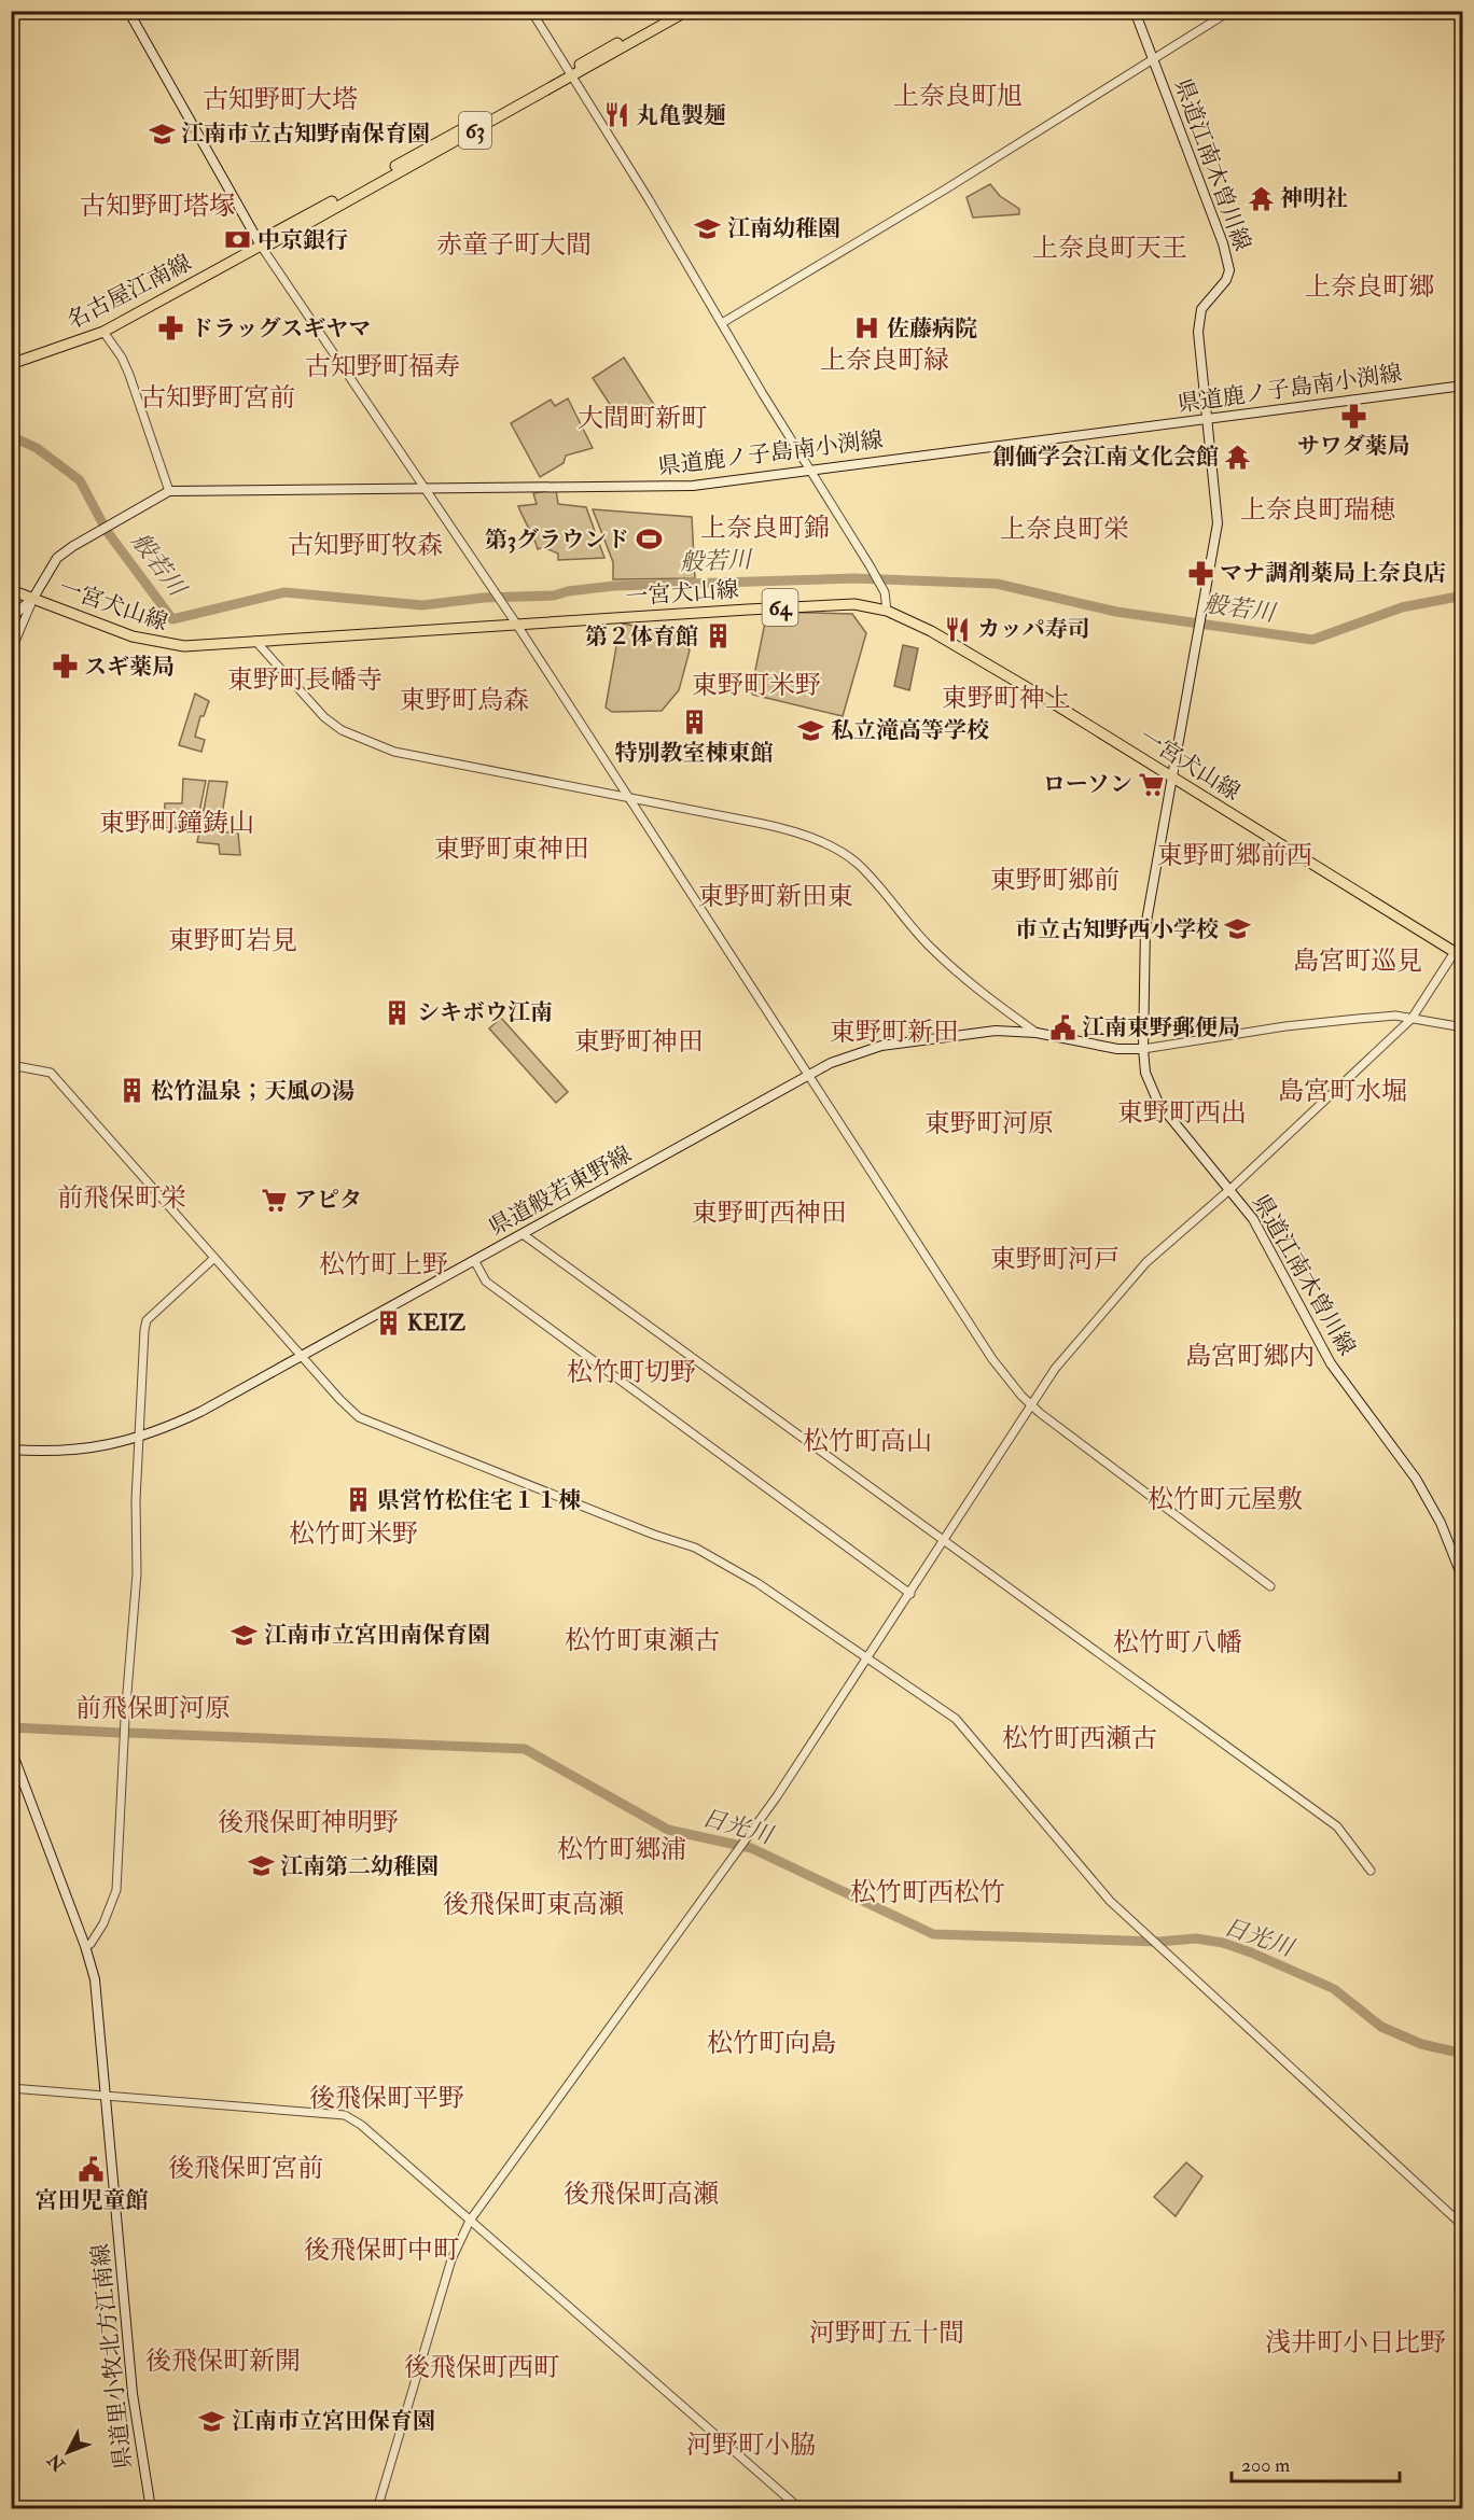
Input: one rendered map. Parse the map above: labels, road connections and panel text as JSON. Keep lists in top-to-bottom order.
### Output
{
  "streets": {
    "main road": [
      "63",
      "県道江南木曽川線",
      "名古屋江南線",
      "県道鹿ノ子島南小渕線",
      "一宮犬山線",
      "64",
      "県道般若東野線",
      "県道里小牧北方江南線"
    ]
  },
  "crossings": [
    ["県道江南木曽川線", "県道鹿ノ子島南小渕線"],
    ["県道江南木曽川線", "一宮犬山線"],
    ["県道江南木曽川線", "県道般若東野線"]
  ],
  "districts": [
    "上奈良町旭",
    "古知野町大塔",
    "古知野町塔塚",
    "赤童子町大間",
    "上奈良町天王",
    "上奈良町郷",
    "上奈良町緑",
    "古知野町福寿",
    "古知野町宮前",
    "大間町新町",
    "上奈良町瑞穂",
    "上奈良町錦",
    "上奈良町栄",
    "古知野町牧森",
    "東野町長幡寺",
    "東野町米野",
    "東野町神上",
    "東野町烏森",
    "東野町鐘鋳山",
    "東野町東神田",
    "東野町郷前西",
    "東野町郷前",
    "東野町新田東",
    "東野町岩見",
    "島宮町巡見",
    "東野町新田",
    "東野町神田",
    "島宮町水堀",
    "東野町西出",
    "東野町河原",
    "前飛保町栄",
    "東野町西神田",
    "東野町河戸",
    "松竹町上野",
    "島宮町郷内",
    "松竹町切野",
    "松竹町高山",
    "松竹町元屋敷",
    "松竹町米野",
    "松竹町東瀬古",
    "松竹町八幡",
    "前飛保町河原",
    "松竹町西瀬古",
    "後飛保町神明野",
    "松竹町郷浦",
    "松竹町西松竹",
    "後飛保町東高瀬",
    "松竹町向島",
    "後飛保町平野",
    "後飛保町宮前",
    "後飛保町高瀬",
    "後飛保町中町",
    "河野町五十間",
    "浅井町小日比野",
    "後飛保町新開",
    "後飛保町西町",
    "河野町小脇"
  ],
  "water": ["般若川", "日光川"],
  "places": {
    "restaurant": ["丸亀製麺", "カッパ寿司"],
    "school or university": [
      "江南市立古知野南保育園",
      "江南幼稚園",
      "私立滝高等学校",
      "市立古知野西小学校",
      "江南市立宮田南保育園",
      "江南第二幼稚園",
      "江南市立宮田保育園"
    ],
    "temple": ["神明社", "創価学会江南文化会館"],
    "bank": ["中京銀行"],
    "pharmacy": [
      "ドラッグスギヤマ",
      "サワダ薬局",
      "マナ調剤薬局上奈良店",
      "スギ薬局"
    ],
    "hospital": ["佐藤病院"],
    "sports": ["第3グラウンド"],
    "building": [
      "第２体育館",
      "特別教室棟東館",
      "シキボウ江南",
      "松竹温泉；天風の湯",
      "KEIZ",
      "県営竹松住宅１１棟"
    ],
    "supermarket": ["ローソン", "アピタ"],
    "public building": ["江南東野郵便局", "宮田児童館"]
  },
  "scale_bar": "200 m",
  "north": "bottom left"
}
